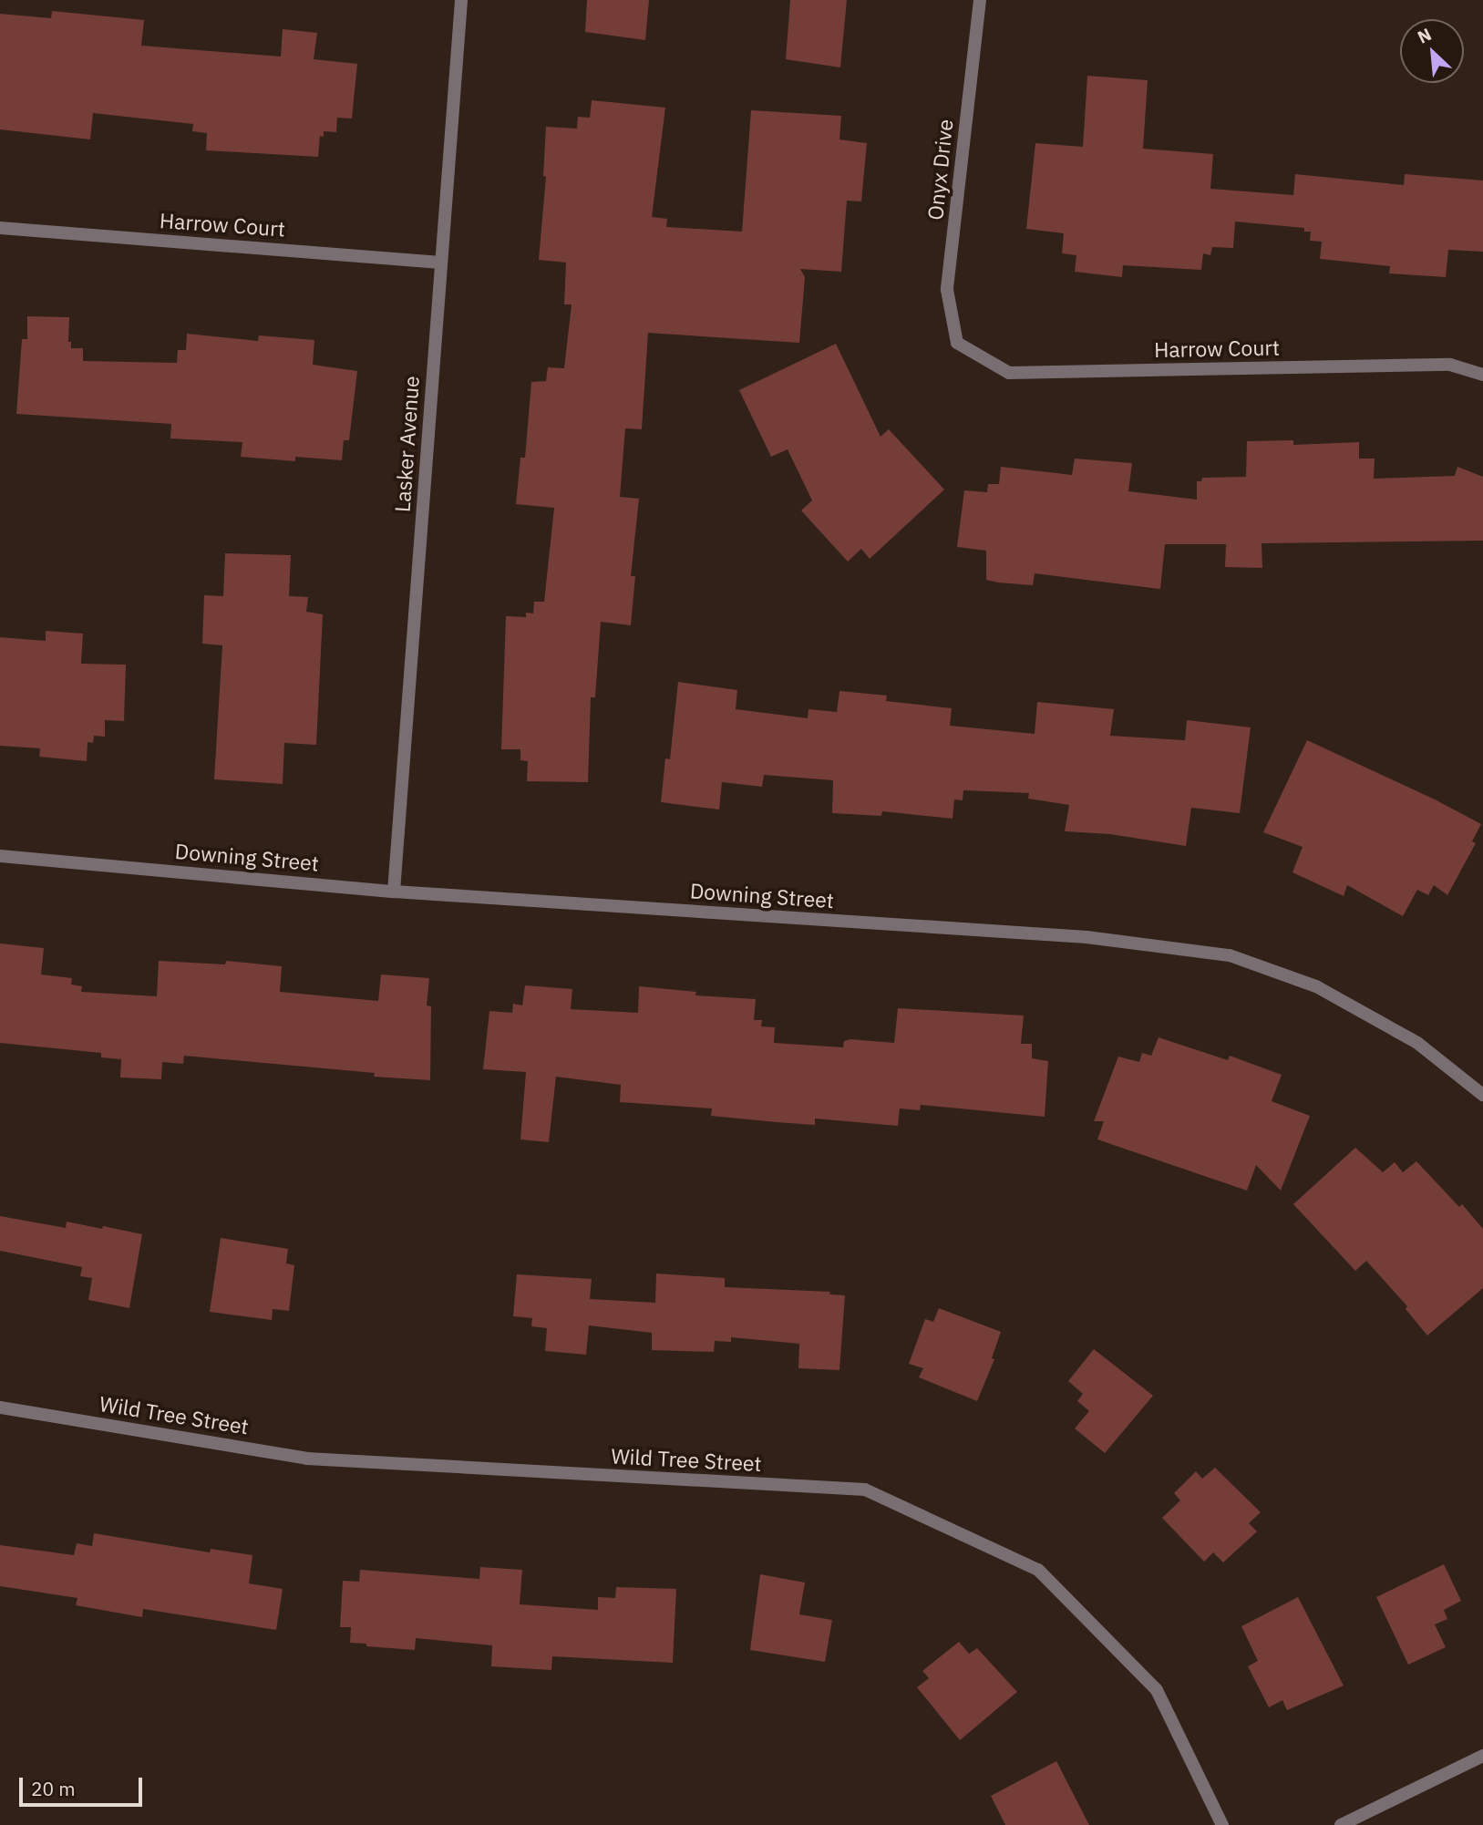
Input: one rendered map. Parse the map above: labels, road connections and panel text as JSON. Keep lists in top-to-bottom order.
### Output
{
  "streets": {
    "street": [
      "Onyx Drive",
      "Harrow Court",
      "Lasker Avenue",
      "Downing Street",
      "Wild Tree Street"
    ]
  },
  "crossings": [
    ["Onyx Drive", "Harrow Court"],
    ["Harrow Court", "Lasker Avenue"],
    ["Lasker Avenue", "Downing Street"]
  ],
  "scale_bar": "20 m",
  "north": "top left"
}
